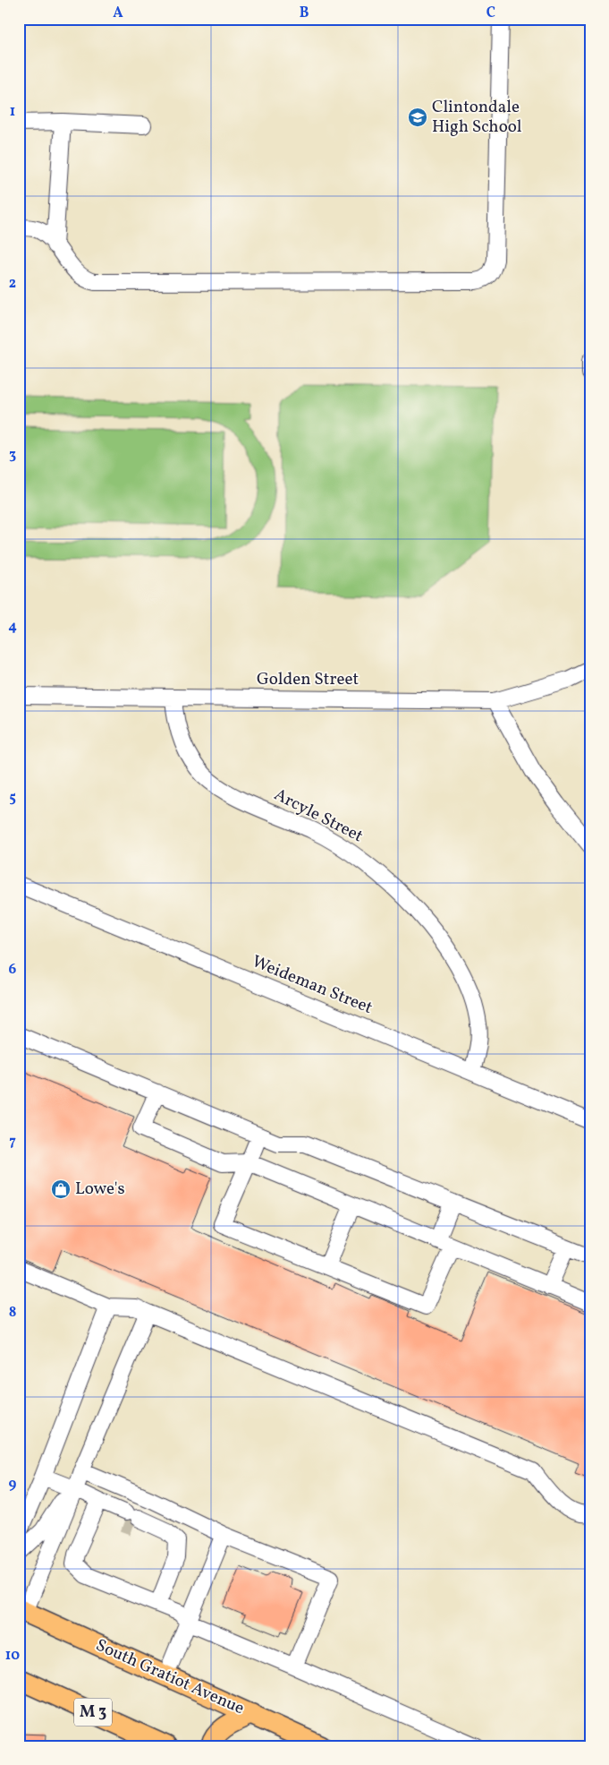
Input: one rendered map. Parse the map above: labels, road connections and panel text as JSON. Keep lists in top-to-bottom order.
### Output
{
  "streets": {
    "main road": ["South Gratiot Avenue", "M 3"],
    "street": ["Golden Street", "Arcyle Street", "Weideman Street"]
  },
  "crossings": [
    ["Golden Street", "Arcyle Street"],
    ["Arcyle Street", "Weideman Street"]
  ],
  "places": {
    "school or university": ["Clintondale High School"],
    "shop": ["Lowe's"]
  },
  "grid": {
    "columns": ["A", "B", "C"],
    "rows": [
      "1",
      "2",
      "3",
      "4",
      "5",
      "6",
      "7",
      "8",
      "9",
      "10"
    ]
  }
}
